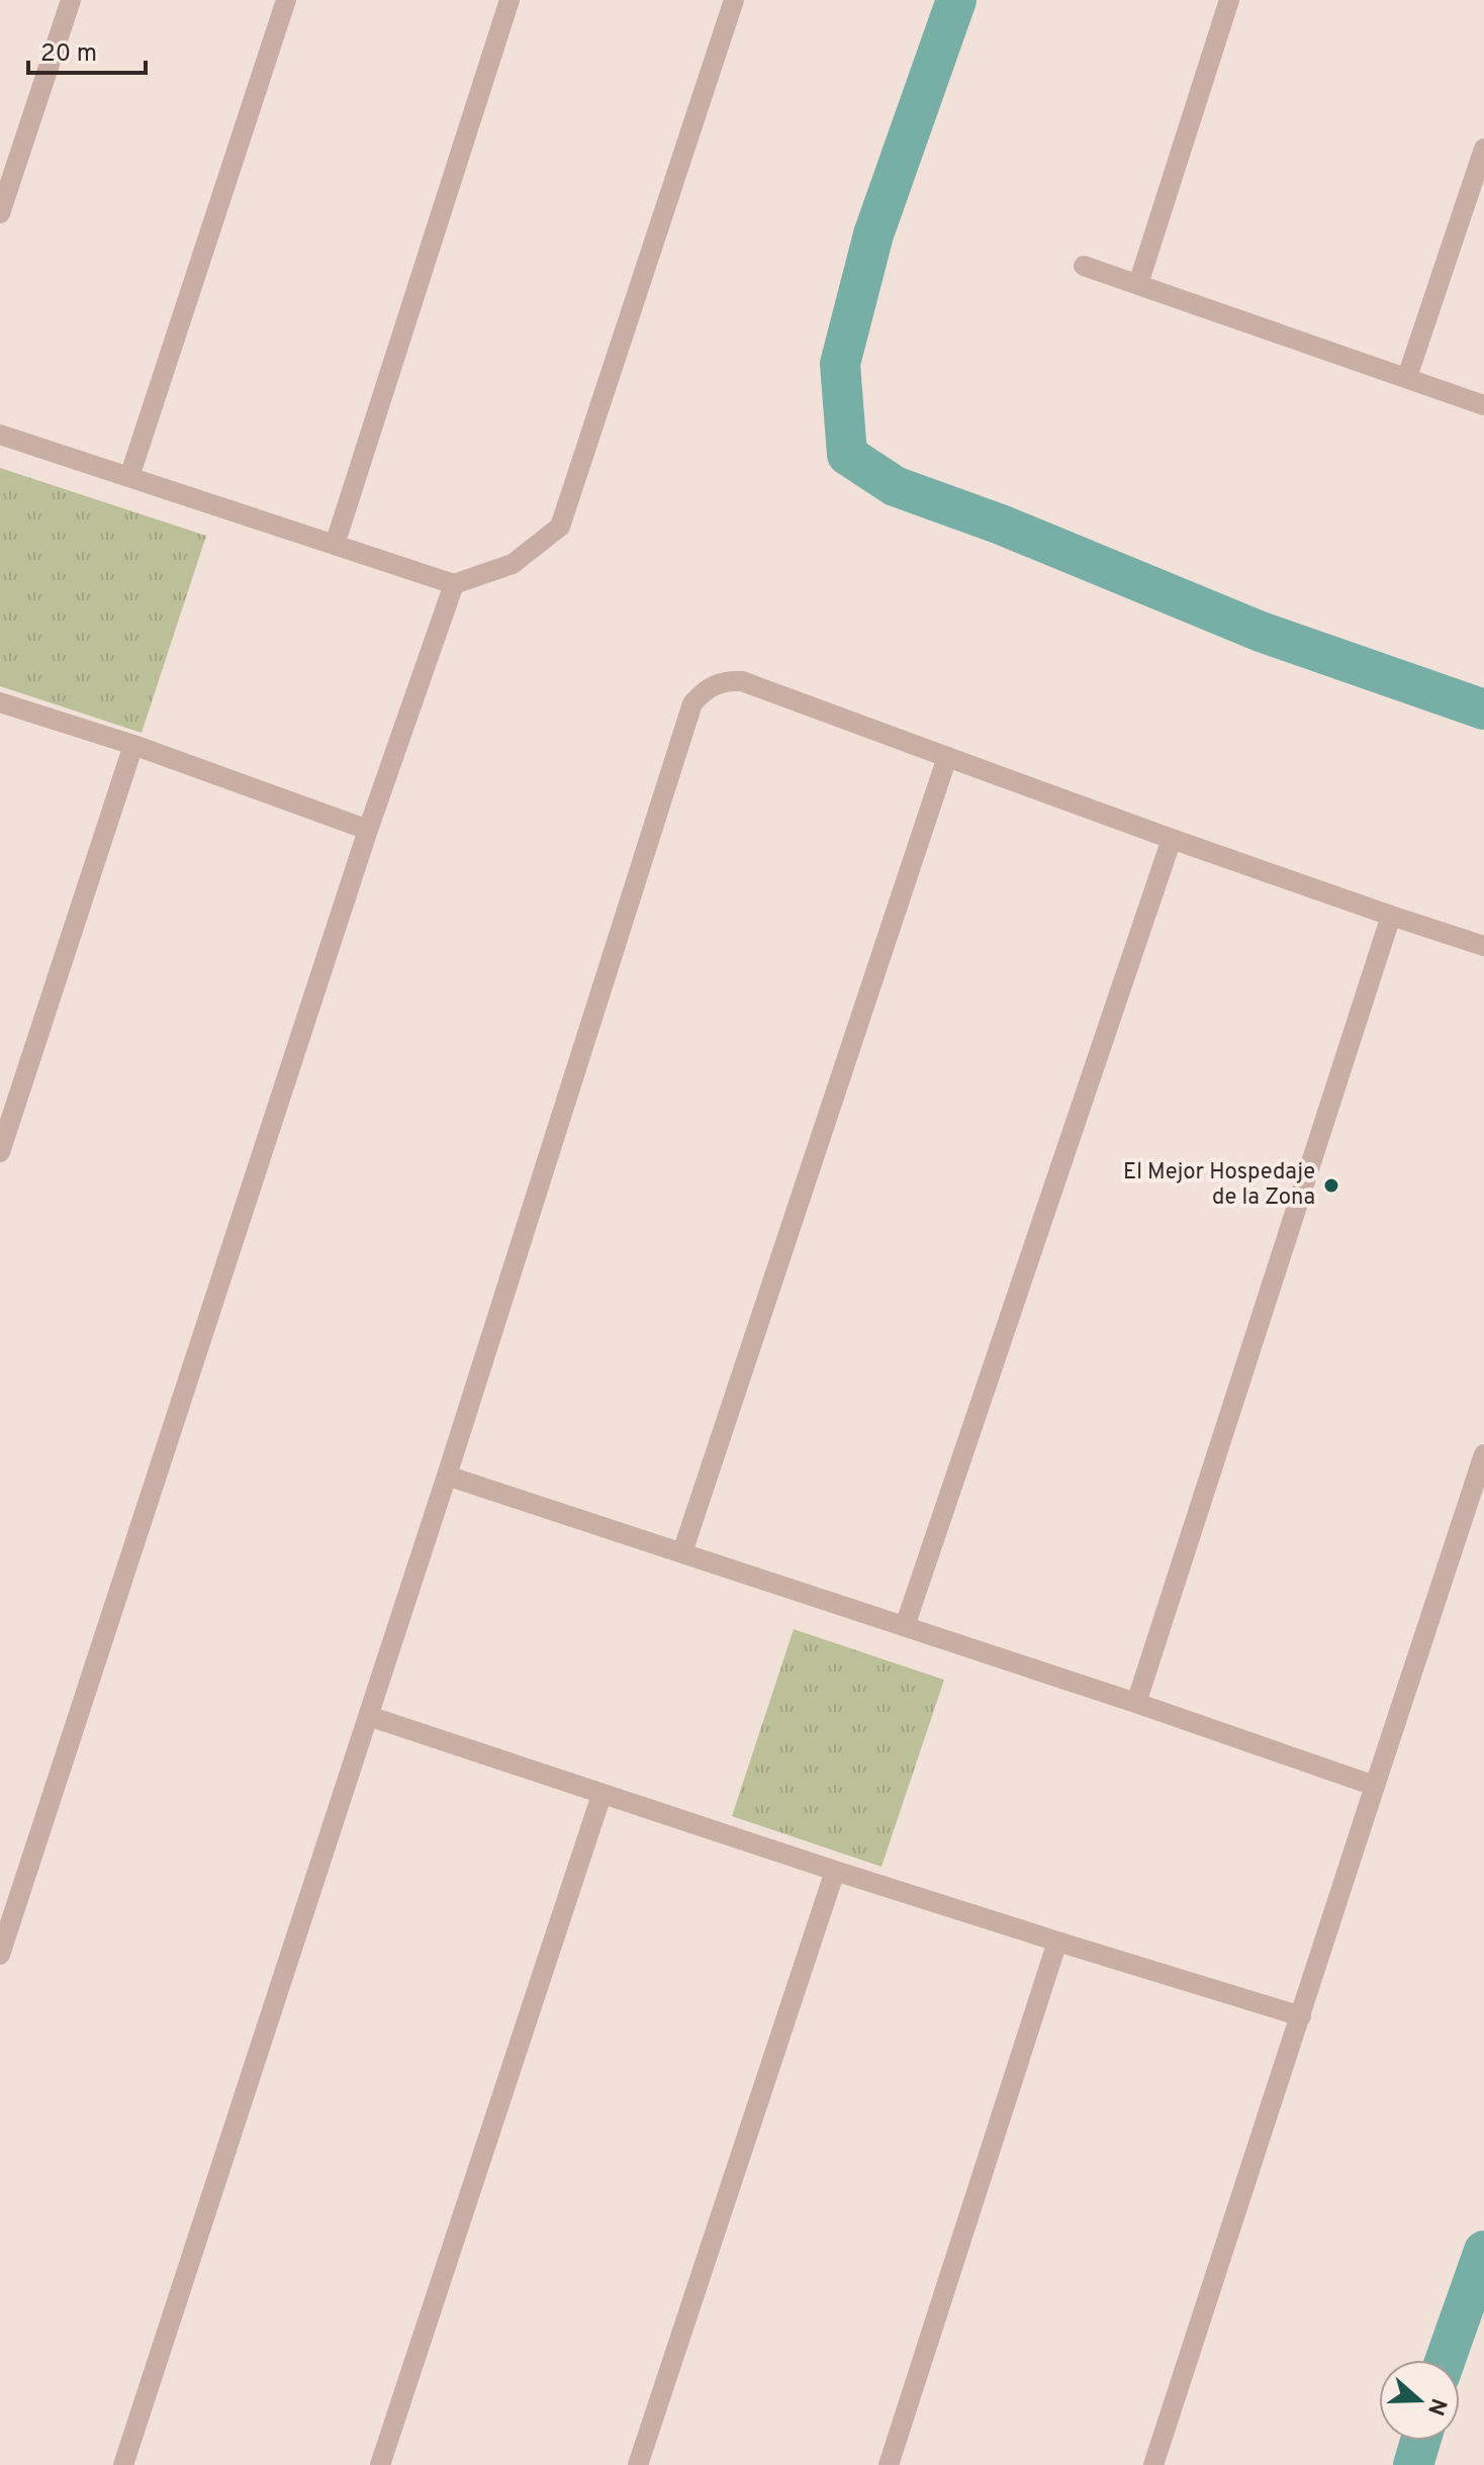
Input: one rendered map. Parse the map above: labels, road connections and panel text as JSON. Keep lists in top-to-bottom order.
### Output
{
  "places": ["El Mejor Hospedaje de la Zona"],
  "scale_bar": "20 m",
  "north": "right"
}
